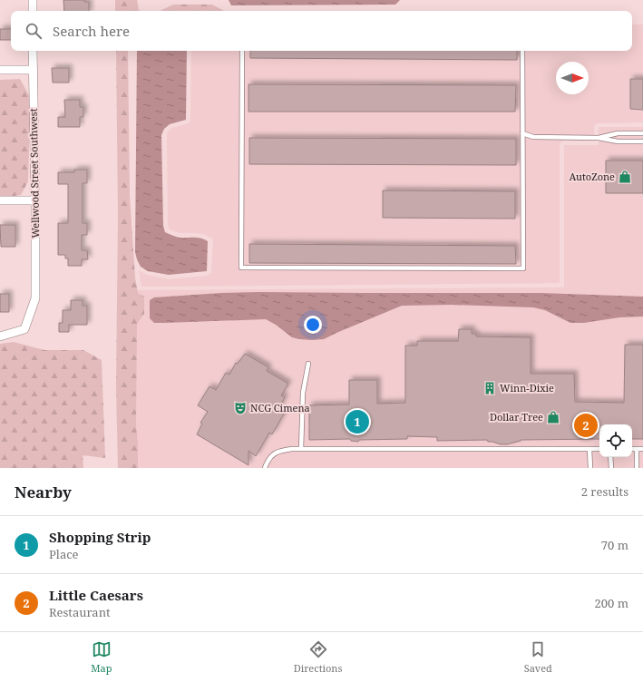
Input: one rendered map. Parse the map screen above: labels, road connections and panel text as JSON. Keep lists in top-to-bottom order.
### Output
{
  "streets": {
    "street": ["Wellwood Street Southwest"]
  },
  "places": {
    "shop": ["AutoZone", "Dollar Tree"],
    "building": ["Winn-Dixie"],
    "theatre": ["NCG Cimena"]
  },
  "north": "right",
  "page": {
    "search": "Search here",
    "pins": ["1", "2"],
    "heading": ["Nearby", "2 results"],
    "list": [
      {
        "mark": "1",
        "name": "Shopping Strip",
        "note": "Place",
        "value": "70 m"
      },
      {
        "mark": "2",
        "name": "Little Caesars",
        "note": "Restaurant",
        "value": "200 m"
      }
    ],
    "nav": ["Map", "Directions", "Saved"]
  }
}
